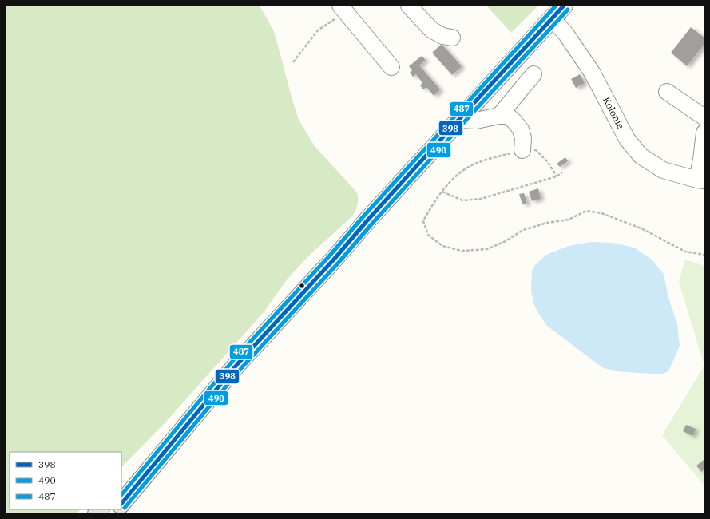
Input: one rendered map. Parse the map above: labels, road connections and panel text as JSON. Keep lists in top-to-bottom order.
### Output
{
  "streets": {
    "street": ["Kolonie"]
  },
  "lines": ["transit line 398", "transit line 487", "transit line 490"],
  "legend": ["398", "490", "487"]
}
